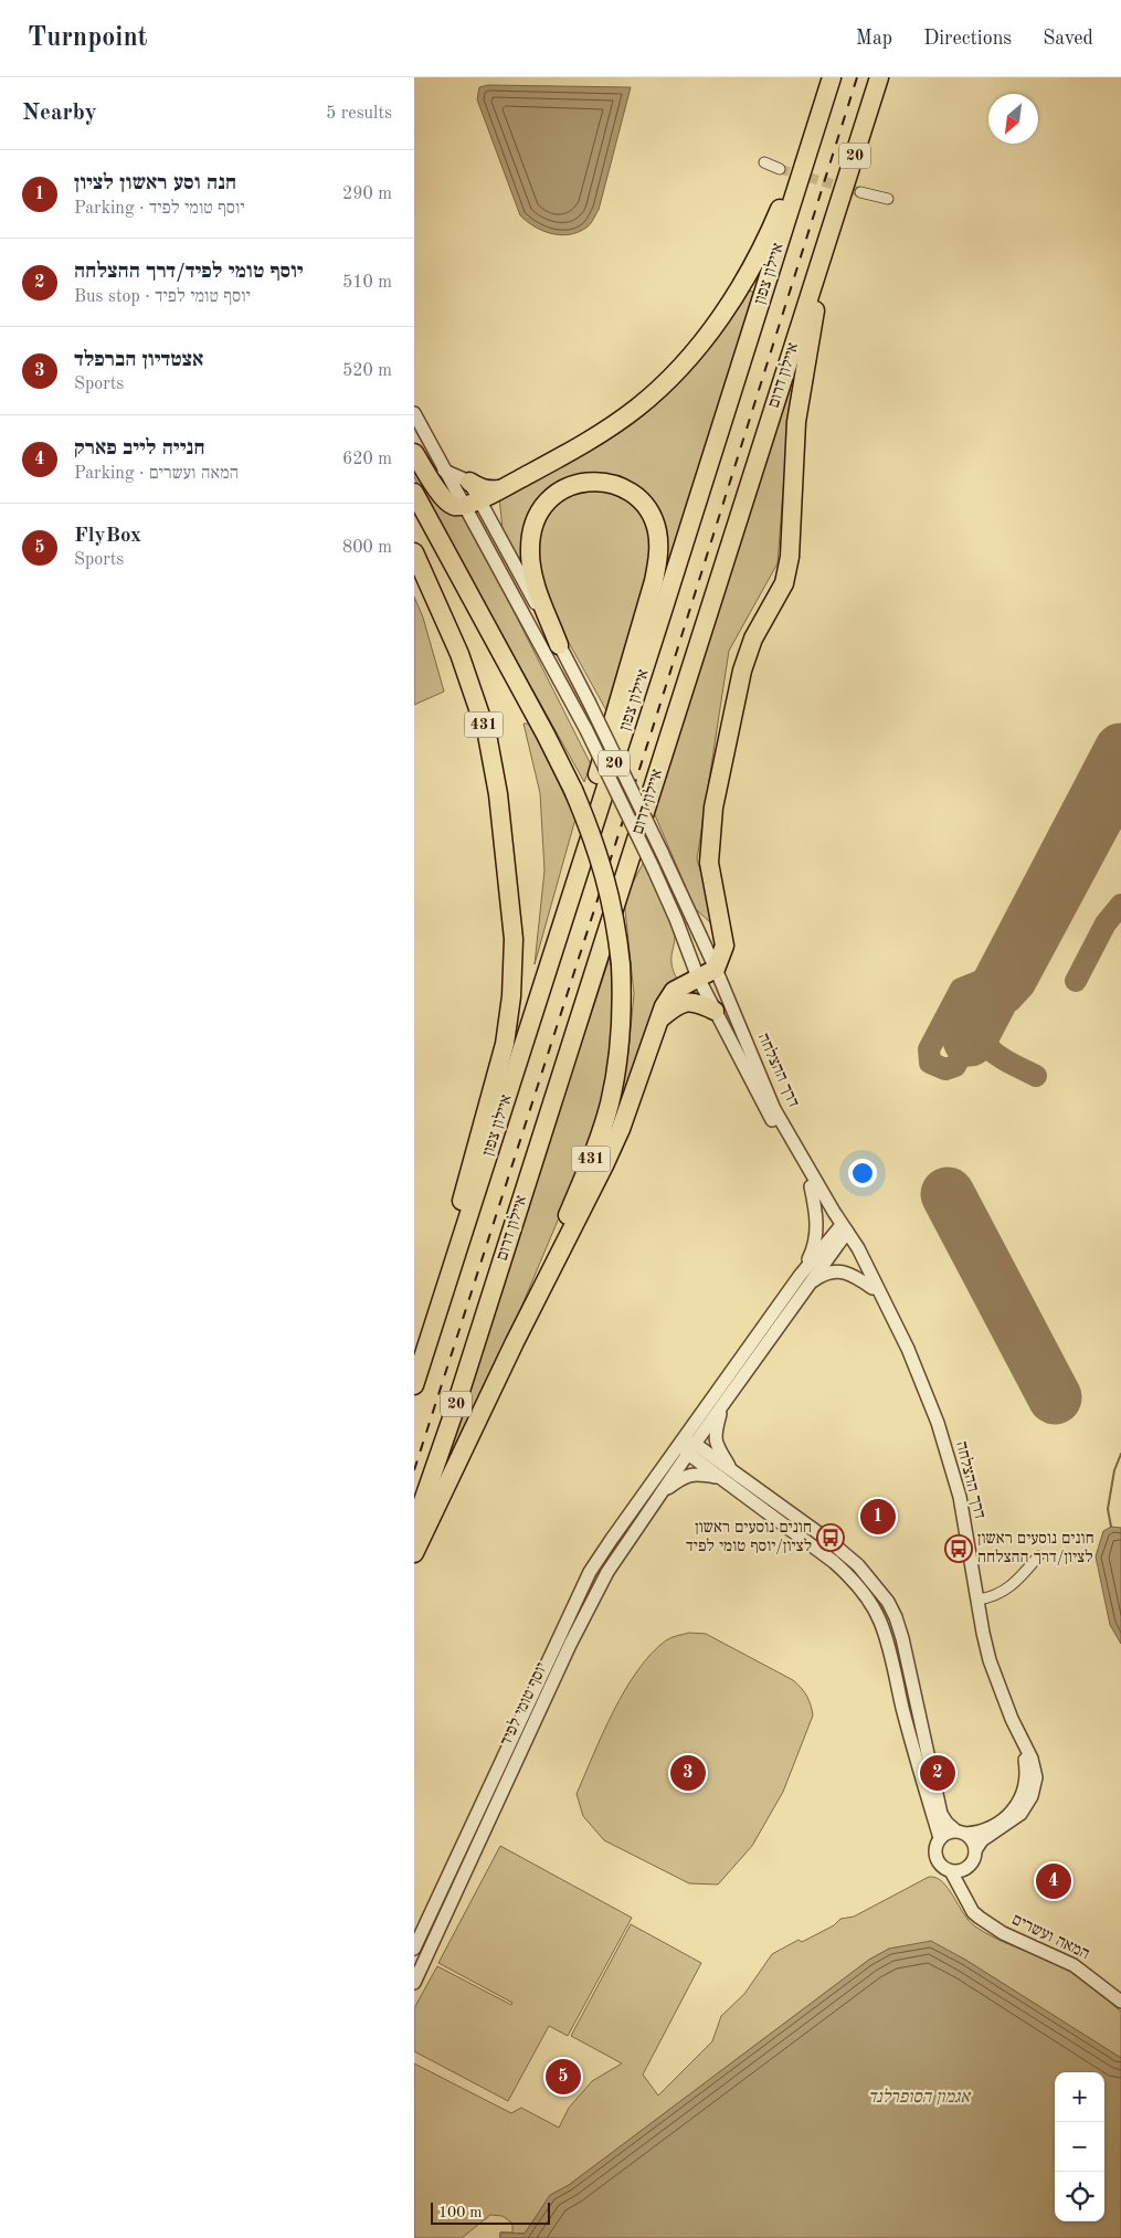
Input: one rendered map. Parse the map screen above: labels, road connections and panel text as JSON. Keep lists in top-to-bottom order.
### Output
{
  "streets": {
    "highway": [
      "20",
      "איילון צפון",
      "איילון דרום",
      "431"
    ],
    "street": ["דרך ההצלחה", "יוסף טומי לפיד", "המאה ועשרים"]
  },
  "crossings": [
    ["דרך ההצלחה", "המאה ועשרים"]
  ],
  "water": ["אגמון הסופרלנד"],
  "places": {
    "bus stop": ["חונים נוסעים ראשון לציון/יוסף טומי לפיד", "חונים נוסעים ראשון לציון/דרך ההצלחה"]
  },
  "scale_bar": "100 m",
  "north": "bottom left",
  "page": {
    "header": "Turnpoint",
    "nav": ["Map", "Directions", "Saved"],
    "heading": ["Nearby", "5 results"],
    "list": [
      {
        "mark": "1",
        "name": "חנה וסע ראשון לציון",
        "note": "Parking · יוסף טומי לפיד",
        "value": "290 m"
      },
      {
        "mark": "2",
        "name": "יוסף טומי לפיד/דרך ההצלחה",
        "note": "Bus stop · יוסף טומי לפיד",
        "value": "510 m"
      },
      {
        "mark": "3",
        "name": "אצטדיון הברפלד",
        "note": "Sports",
        "value": "520 m"
      },
      {
        "mark": "4",
        "name": "חנייה לייב פארק",
        "note": "Parking · המאה ועשרים",
        "value": "620 m"
      },
      {
        "mark": "5",
        "name": "FlyBox",
        "note": "Sports",
        "value": "800 m"
      }
    ],
    "pins": [
      "1",
      "2",
      "3",
      "4",
      "5"
    ],
    "map_buttons": ["+", "−"],
    "scale": "100 m"
  }
}
